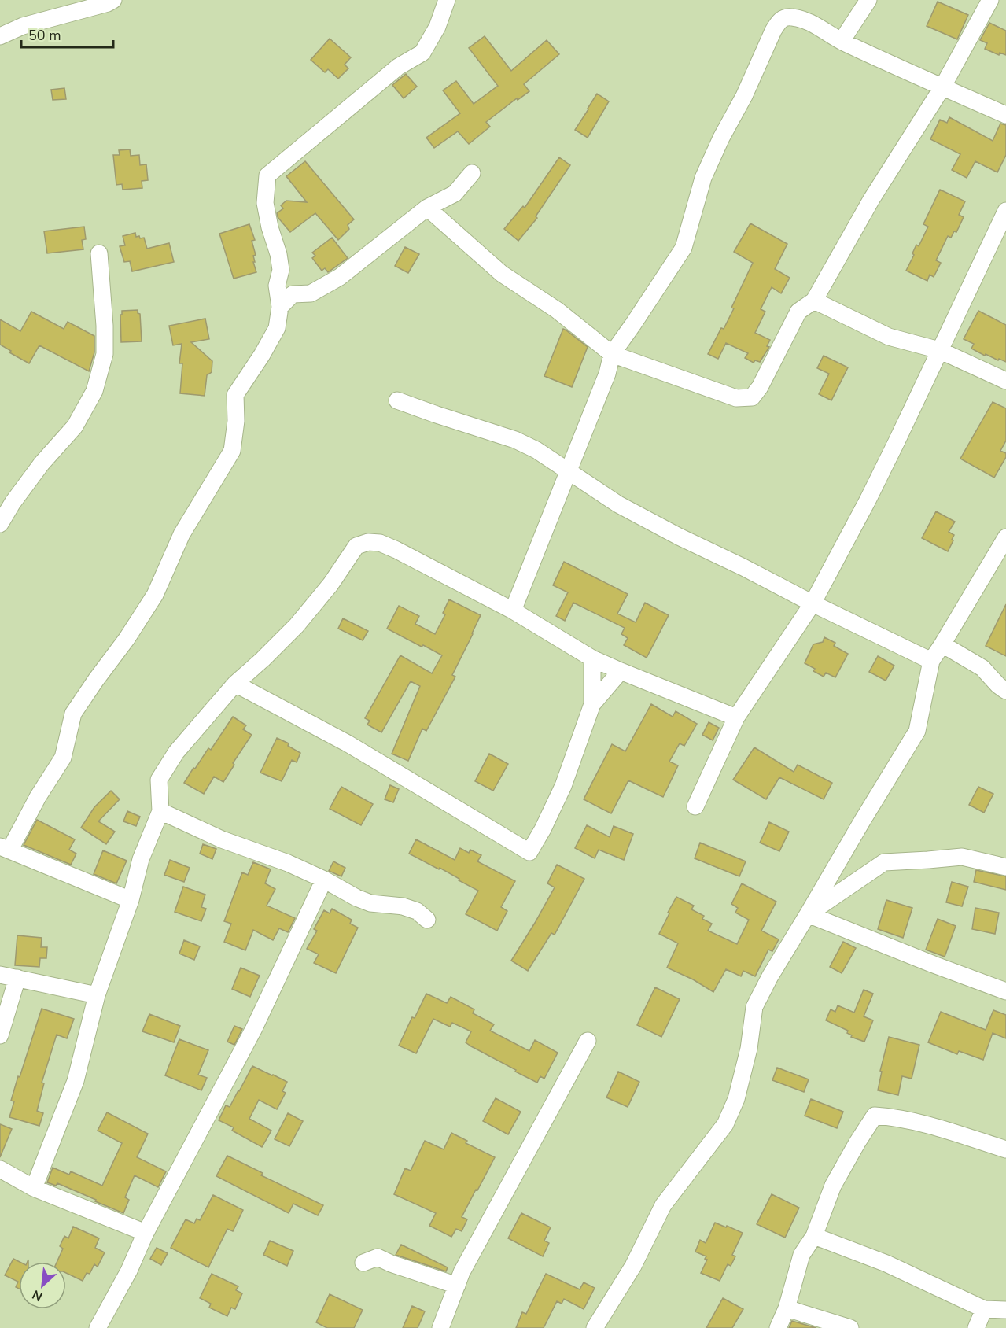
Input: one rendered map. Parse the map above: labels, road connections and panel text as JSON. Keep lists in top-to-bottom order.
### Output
{
  "scale_bar": "50 m",
  "north": "bottom left"
}
